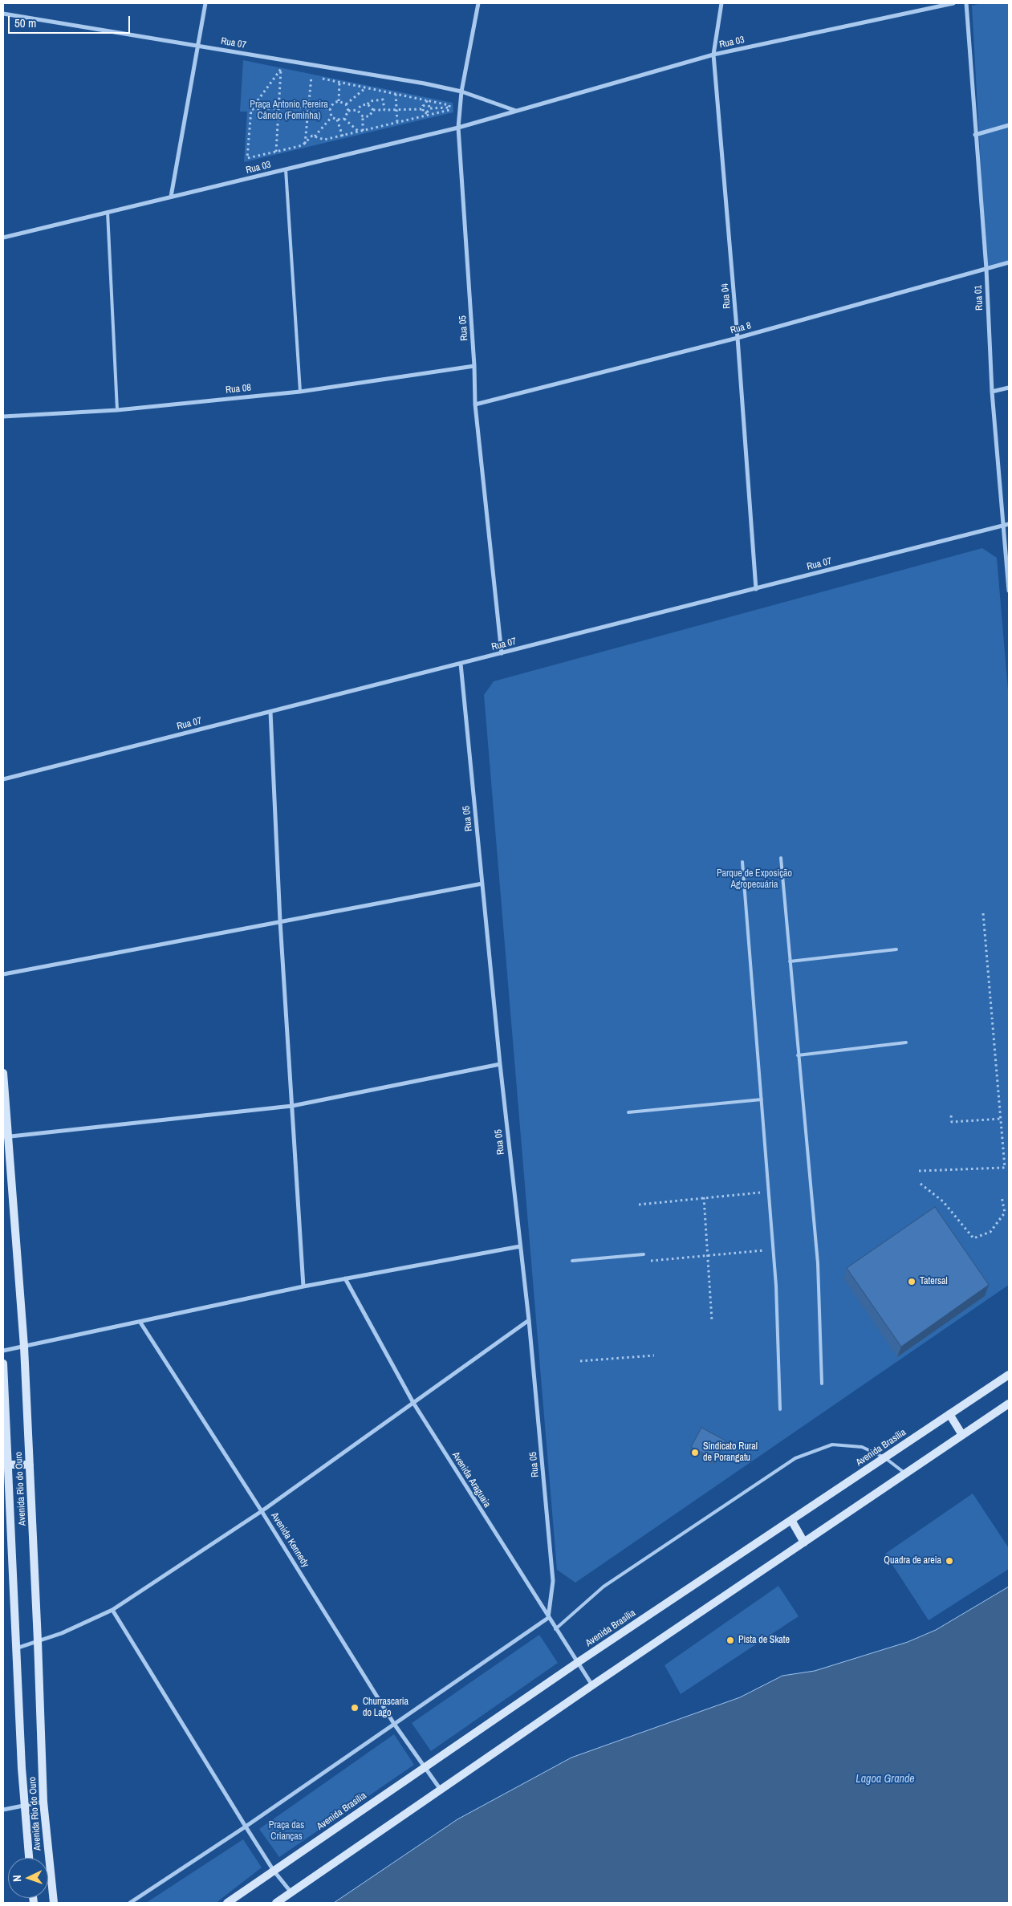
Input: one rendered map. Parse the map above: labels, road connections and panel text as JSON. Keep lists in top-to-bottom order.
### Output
{
  "streets": {
    "main road": ["Avenida Brasília", "Avenida Rio do Ouro"],
    "street": [
      "Rua 03",
      "Rua 07",
      "Rua 04",
      "Rua 01",
      "Rua 05",
      "Rua 8",
      "Rua 08",
      "Avenida Araguaia",
      "Avenida Kennedy"
    ]
  },
  "crossings": [
    ["Rua 03", "Rua 04"],
    ["Rua 03", "Rua 05"],
    ["Rua 07", "Rua 04"],
    ["Rua 07", "Rua 01"],
    ["Rua 07", "Rua 05"],
    ["Rua 04", "Rua 8"],
    ["Rua 01", "Rua 8"],
    ["Rua 05", "Rua 8"],
    ["Rua 05", "Rua 08"],
    ["Rua 05", "Avenida Araguaia"],
    ["Avenida Brasília", "Avenida Araguaia"],
    ["Avenida Brasília", "Avenida Kennedy"]
  ],
  "water": ["Lagoa Grande"],
  "parks": ["Praça Antonio Pereira Câncio (Fominha)", "Parque de Exposição Agropecuária", "Praça das Crianças"],
  "places": [
    "Tatersal",
    "Sindicato Rural de Porangatu",
    "Quadra de areia",
    "Pista de Skate",
    "Churrascaria do Lago"
  ],
  "scale_bar": "50 m",
  "north": "left"
}
